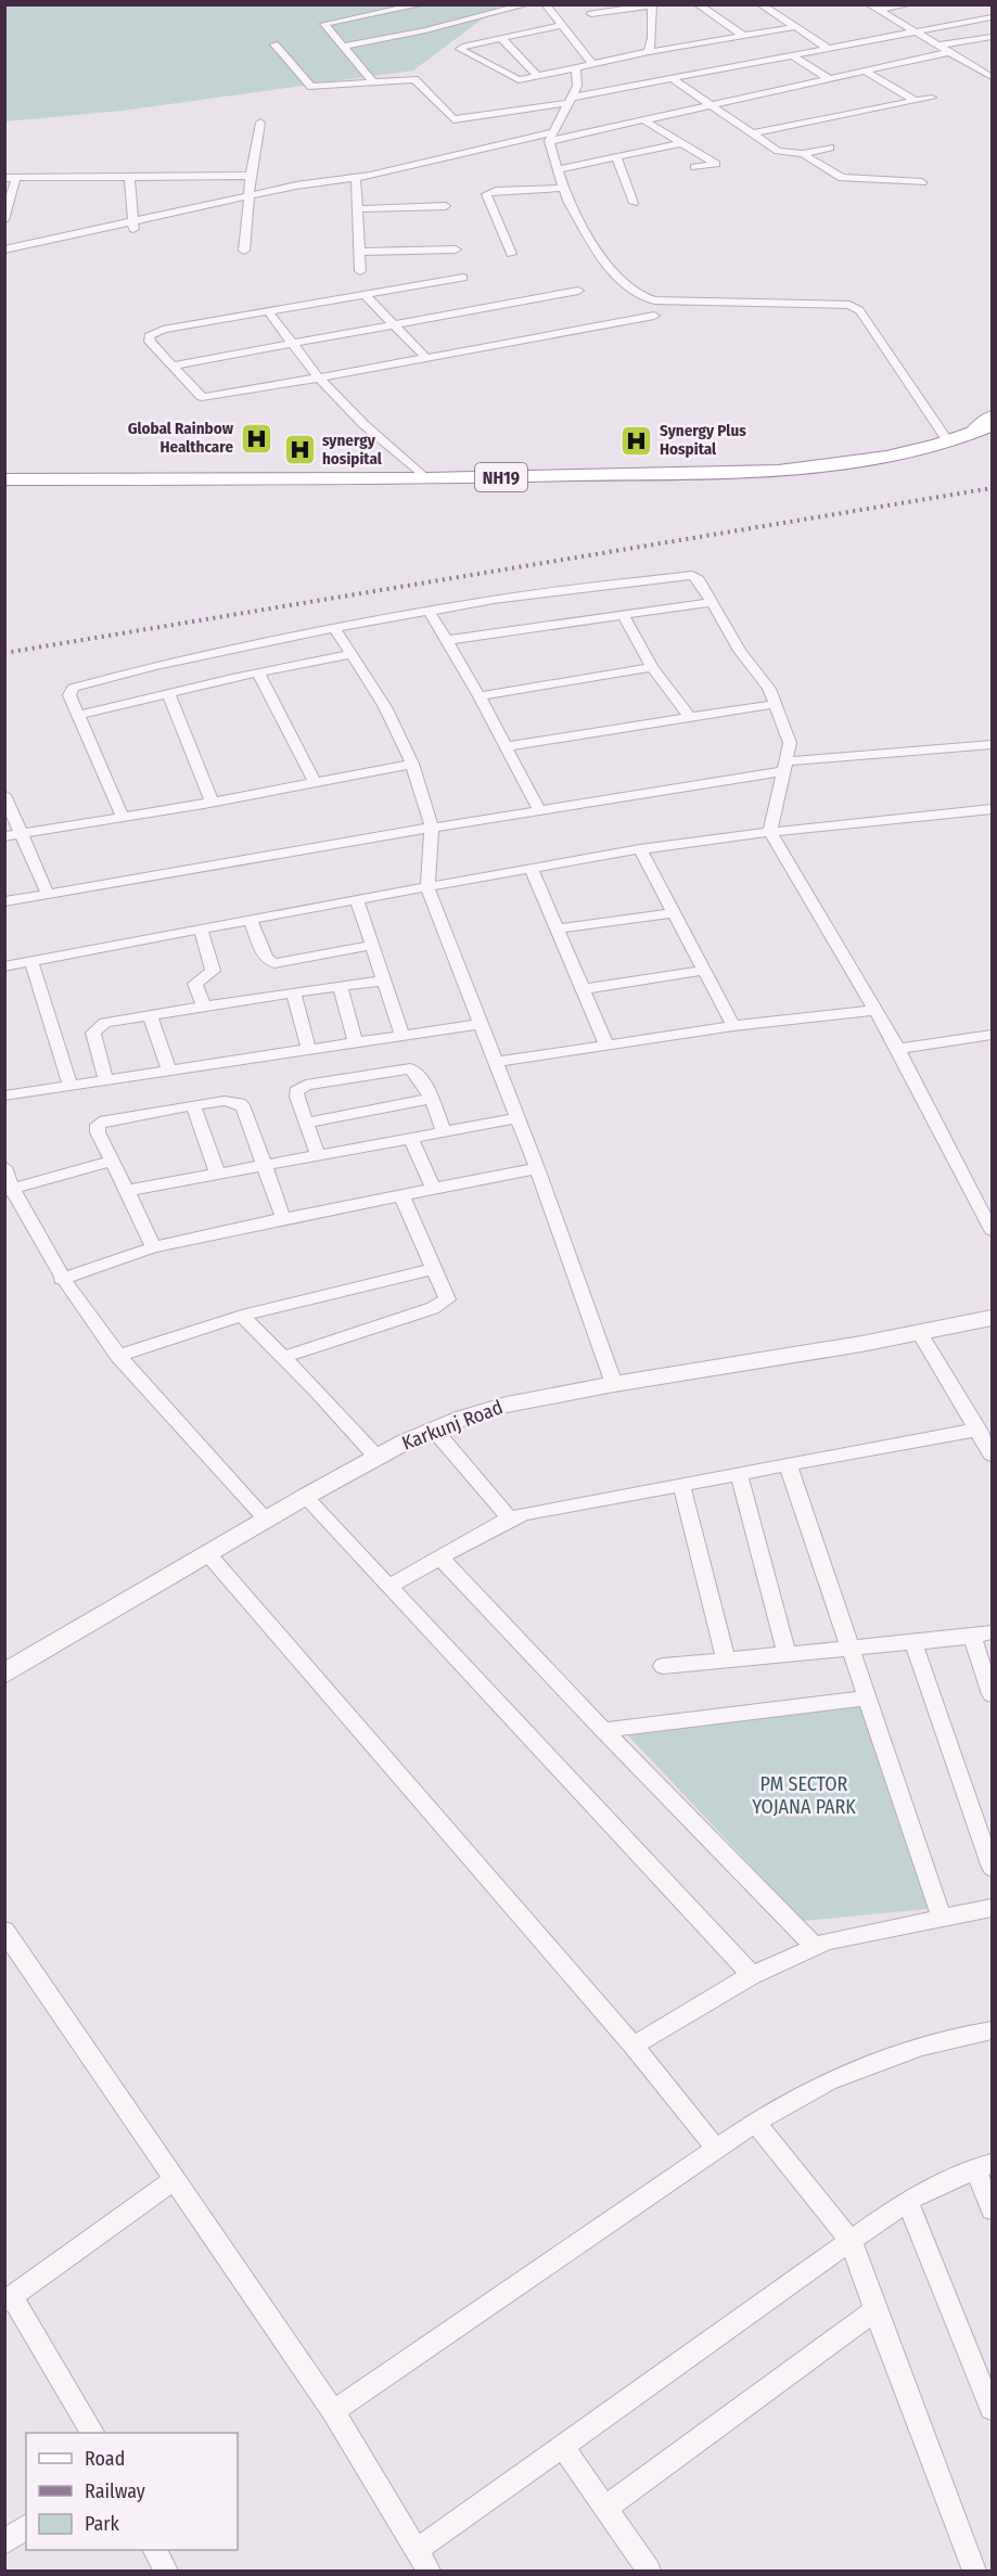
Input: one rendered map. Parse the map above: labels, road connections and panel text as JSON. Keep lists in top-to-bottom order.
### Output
{
  "streets": {
    "highway": ["NH19"],
    "street": ["Karkunj Road"]
  },
  "parks": ["PM SECTOR YOJANA PARK"],
  "places": {
    "hospital": ["Global Rainbow Healthcare", "Synergy Plus Hospital", "synergy hosipital"]
  },
  "legend": ["Road", "Railway", "Park"]
}
